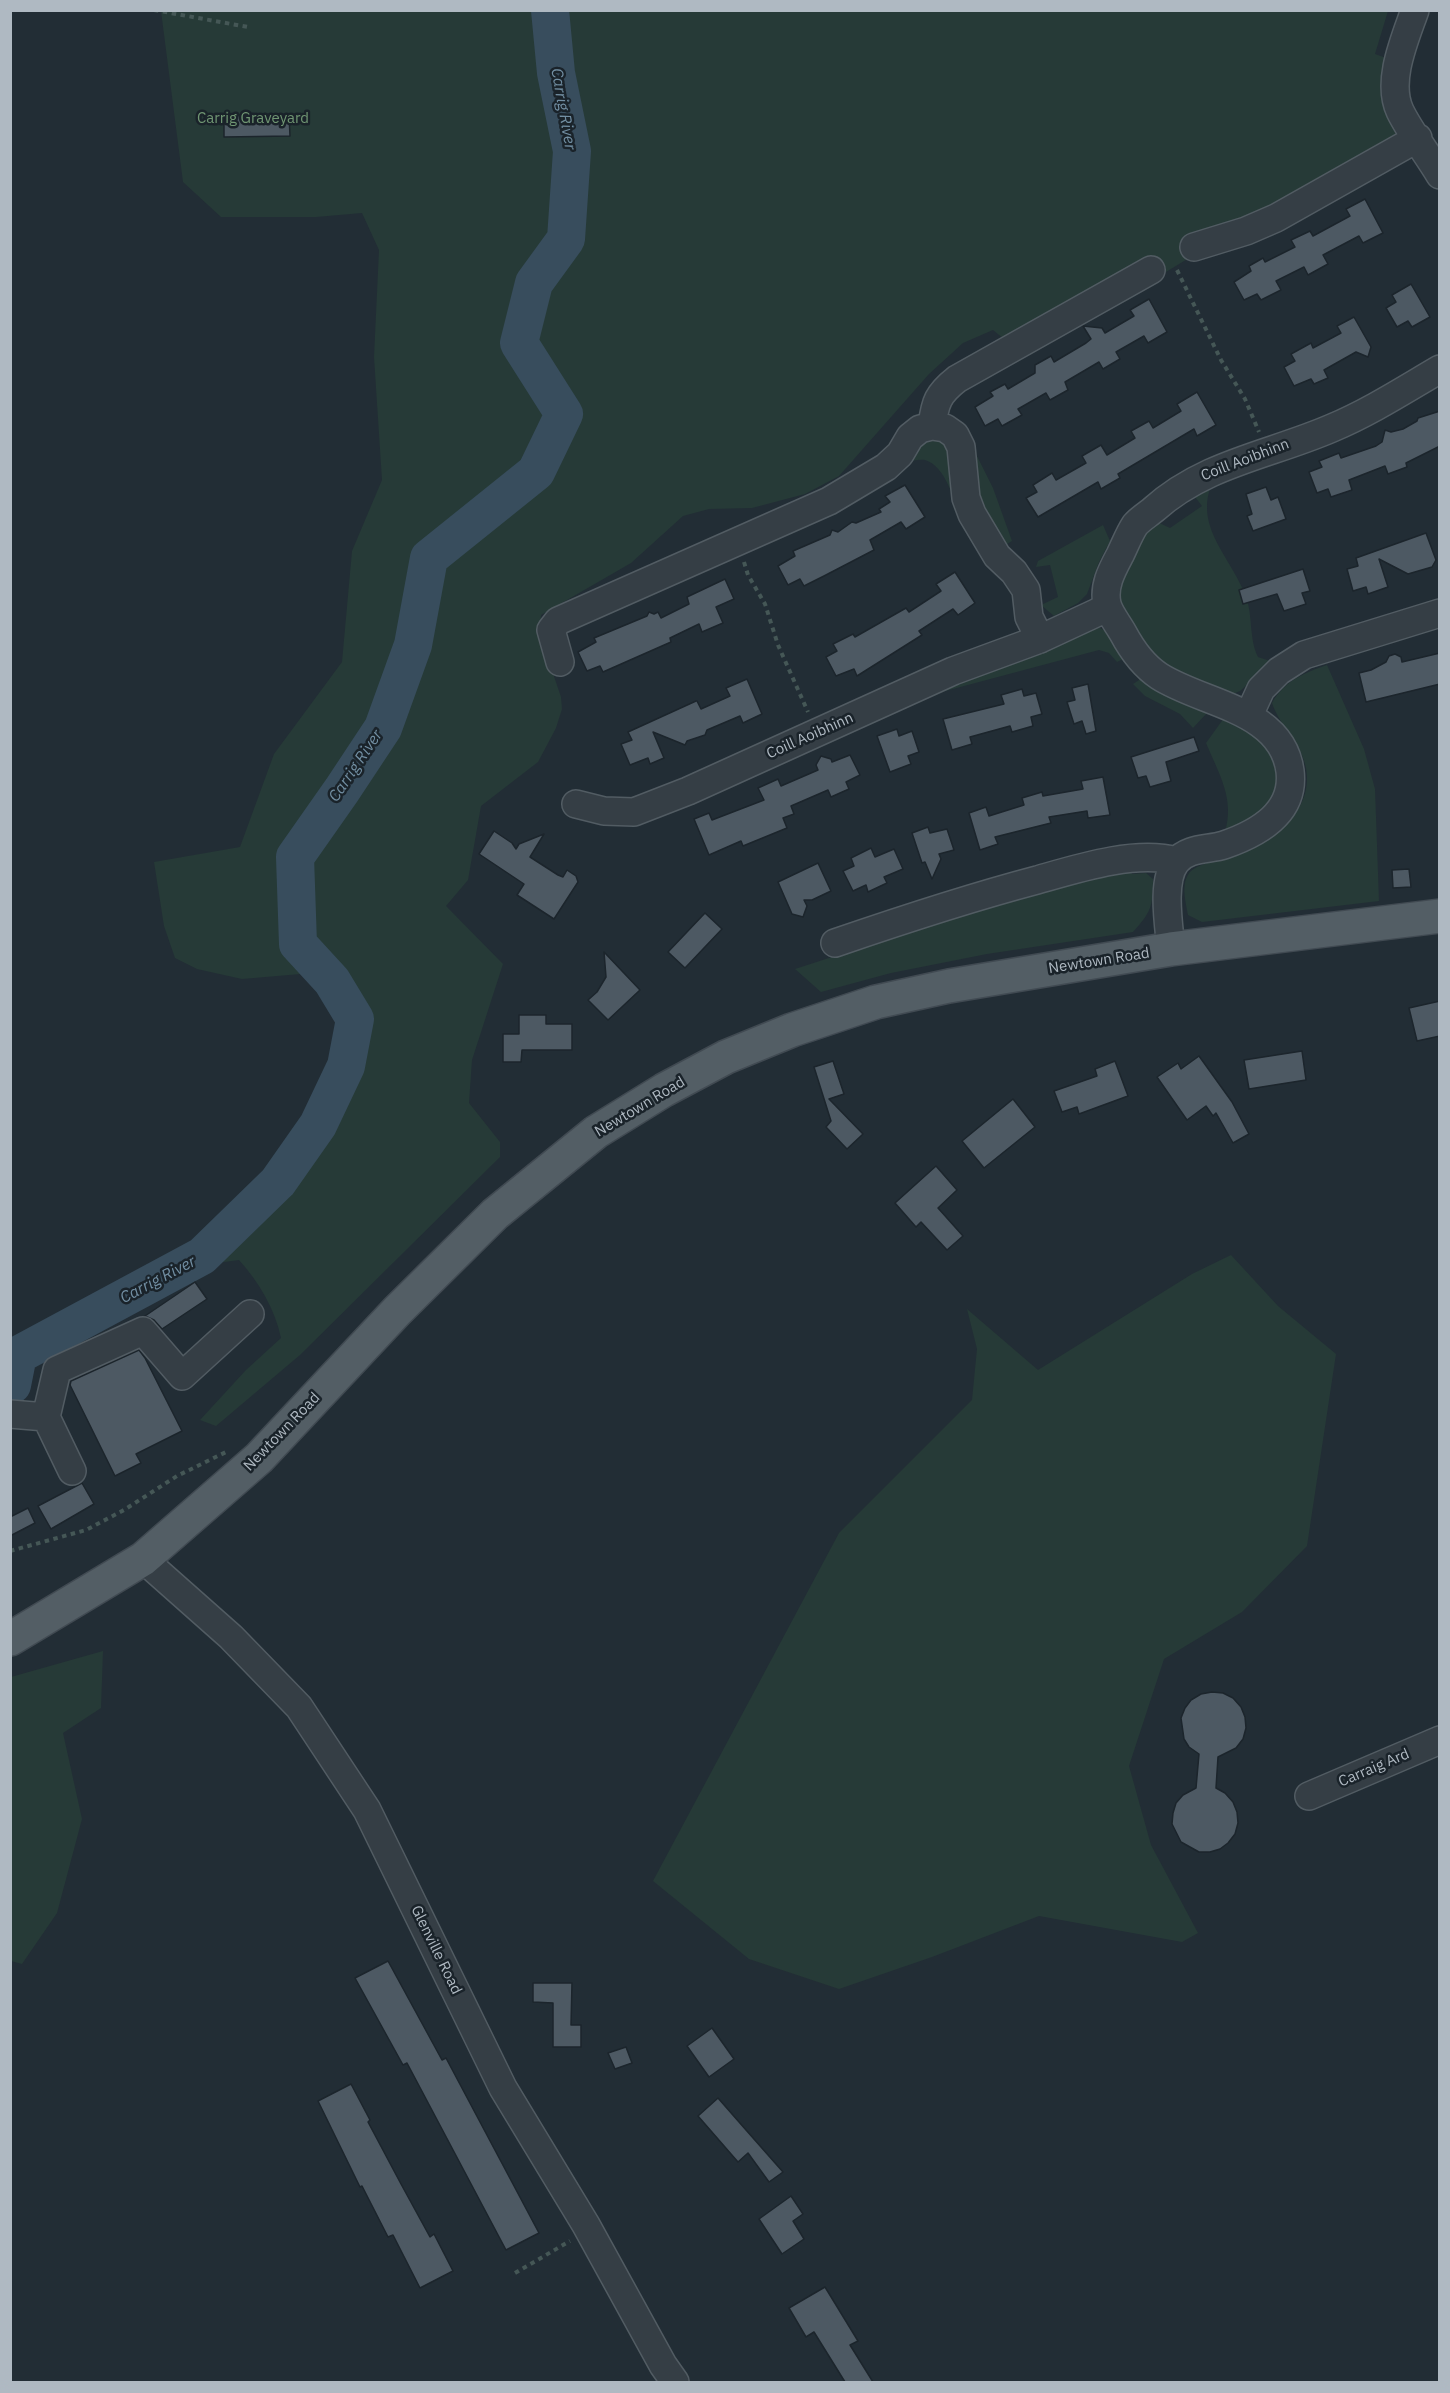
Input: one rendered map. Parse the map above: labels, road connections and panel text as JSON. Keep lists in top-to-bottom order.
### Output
{
  "streets": {
    "main road": ["Newtown Road"],
    "street": ["Coill Aoibhinn", "Carraig Ard", "Glenville Road"]
  },
  "crossings": [
    ["Newtown Road", "Glenville Road"]
  ],
  "water": ["Carrig River"],
  "parks": ["Carrig Graveyard"]
}
